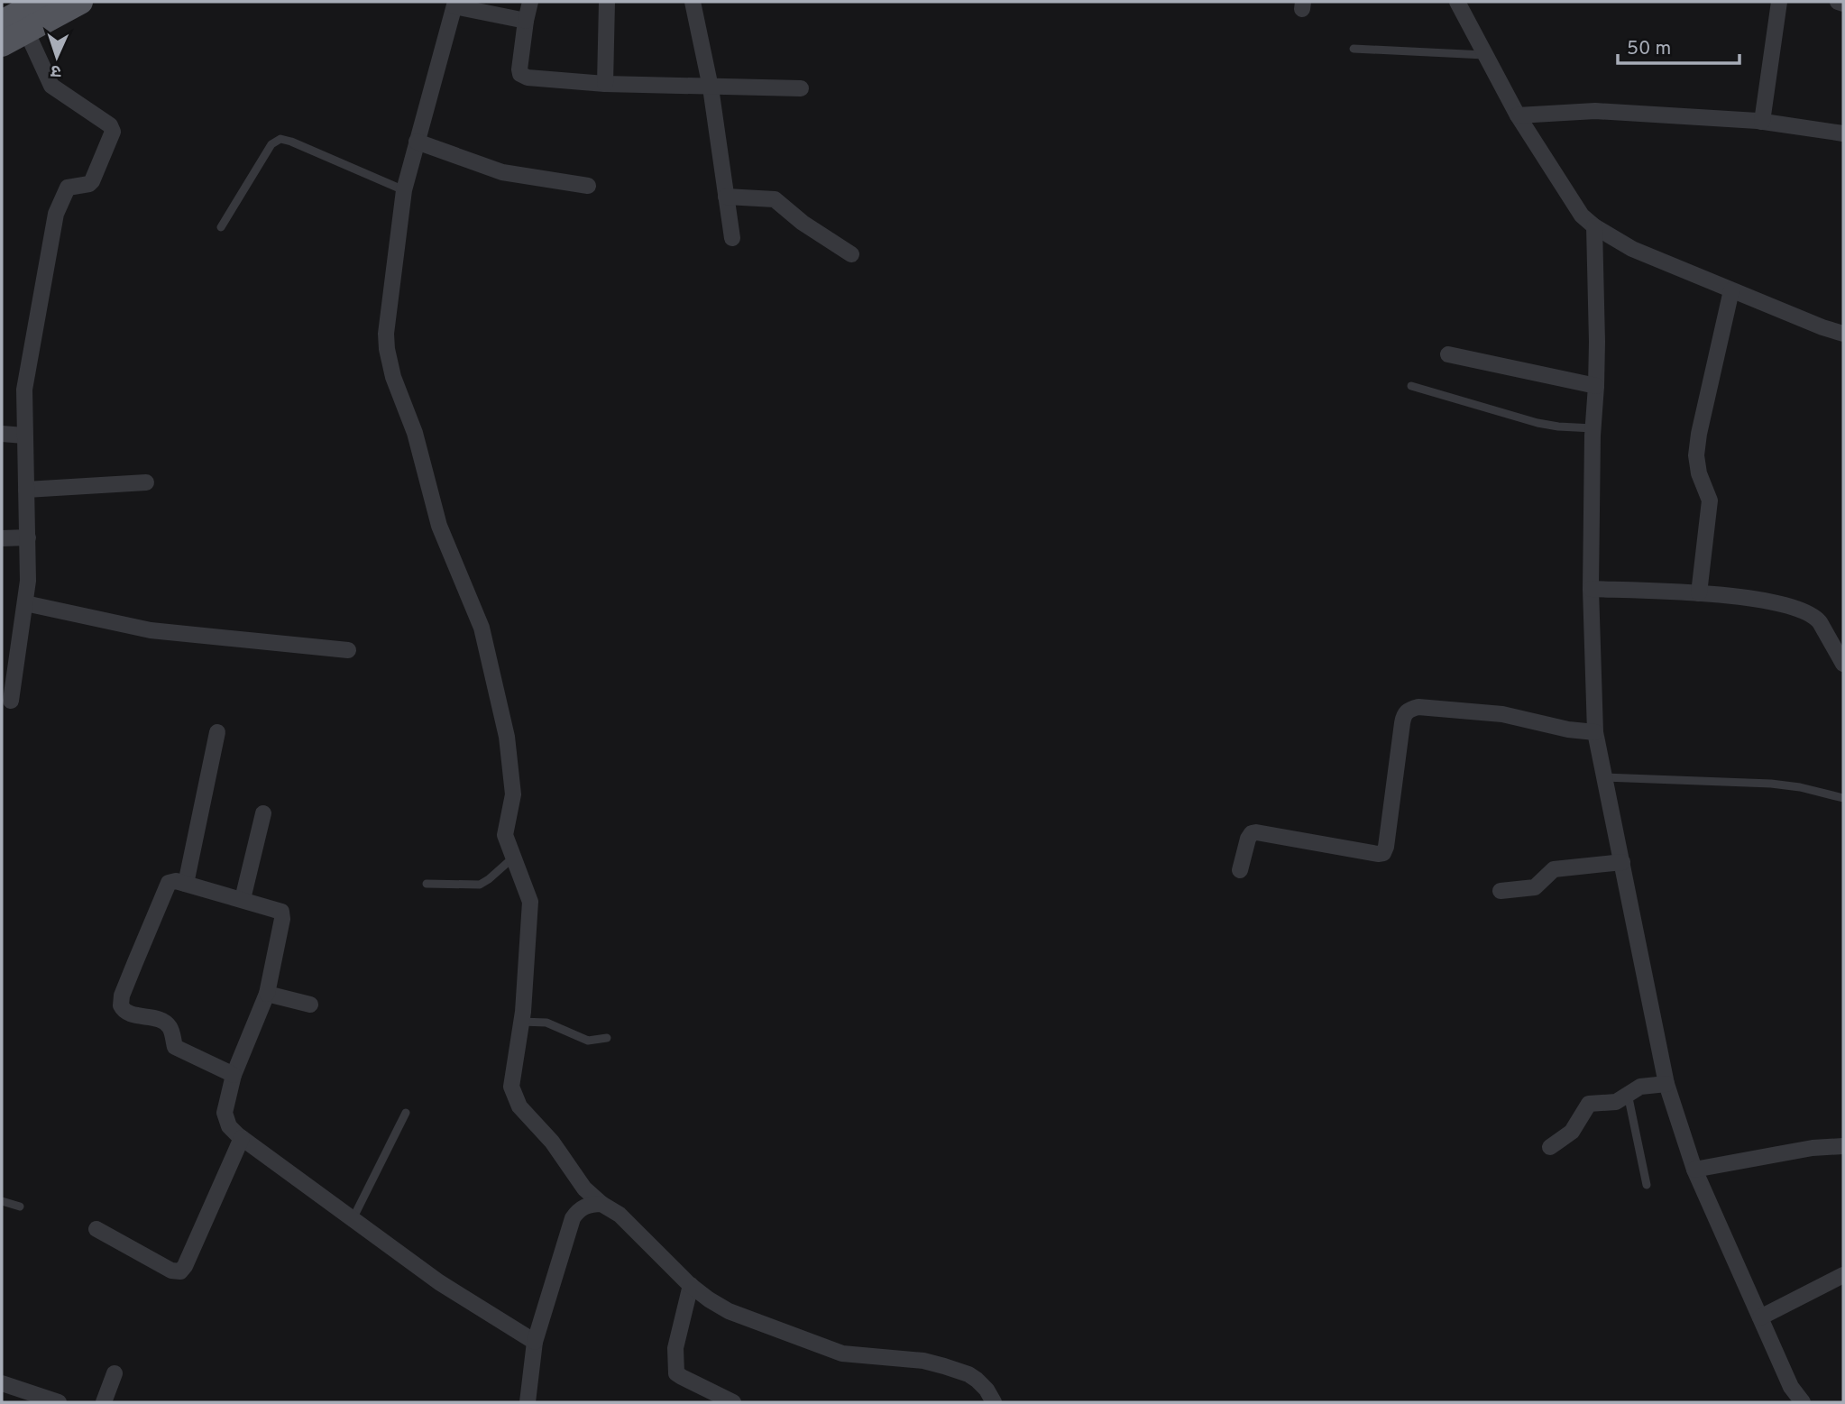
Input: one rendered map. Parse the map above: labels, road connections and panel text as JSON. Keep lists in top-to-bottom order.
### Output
{
  "scale_bar": "50 m",
  "north": "bottom"
}
